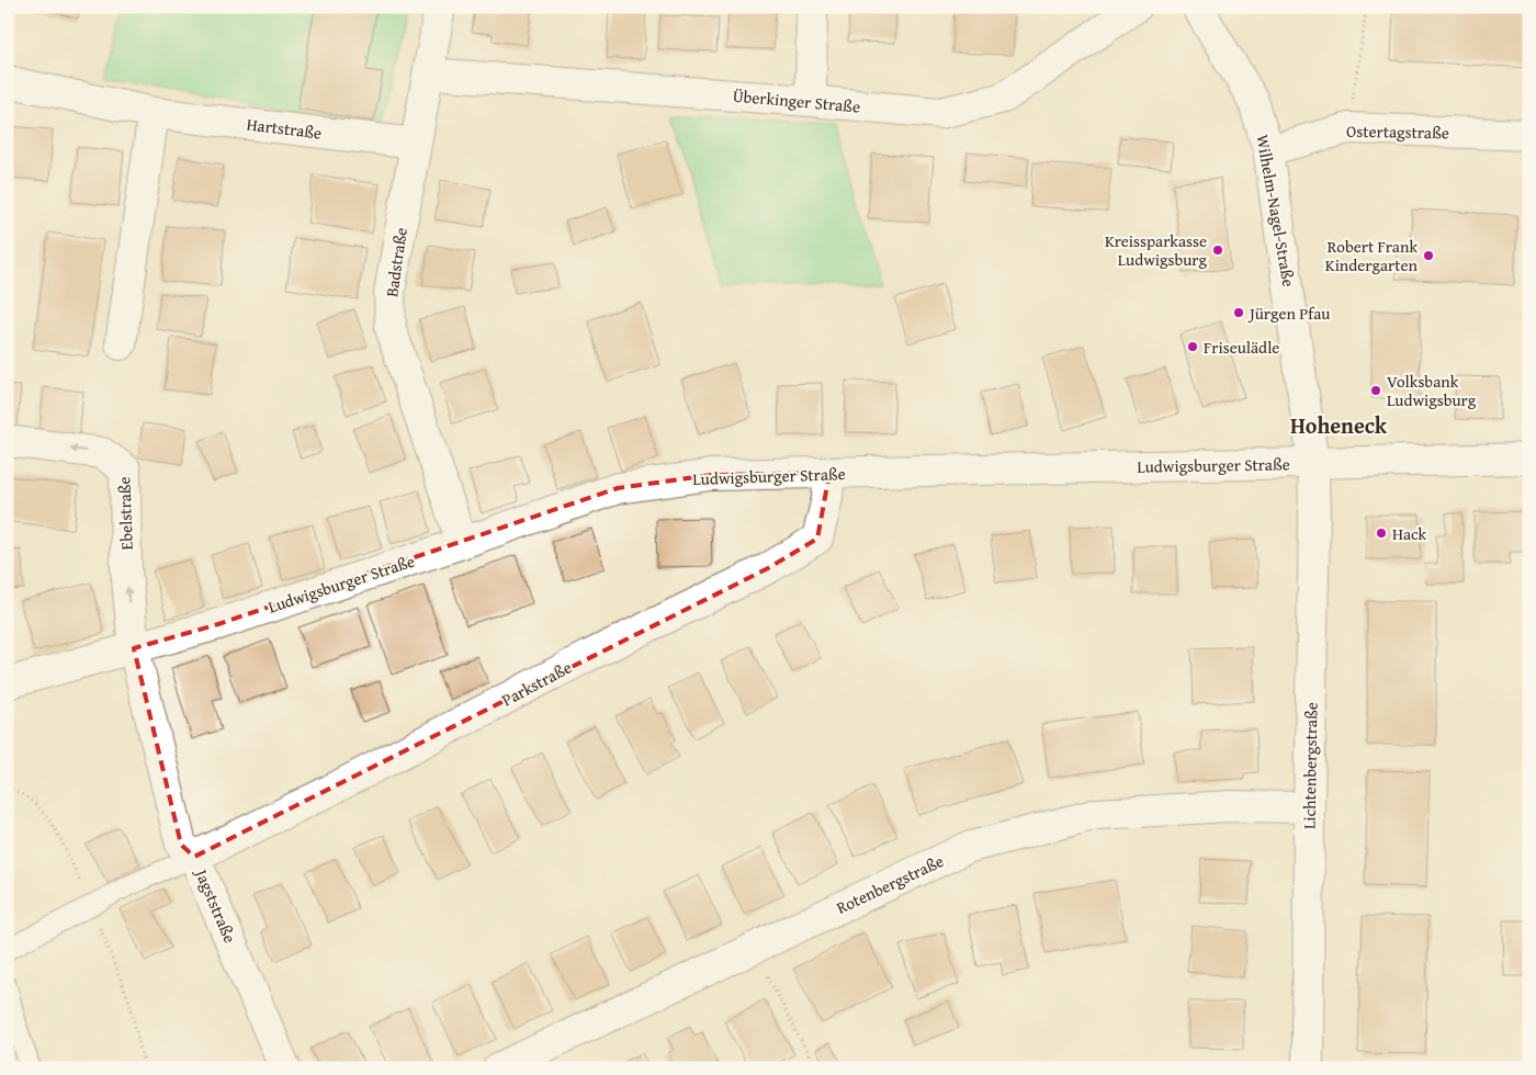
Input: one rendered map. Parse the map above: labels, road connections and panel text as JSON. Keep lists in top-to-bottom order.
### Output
{
  "streets": {
    "street": [
      "Überkinger Straße",
      "Hartstraße",
      "Ostertagstraße",
      "Wilhelm-Nagel-Straße",
      "Badstraße",
      "Ludwigsburger Straße",
      "Ebelstraße",
      "Parkstraße",
      "Lichtenbergstraße",
      "Rotenbergstraße",
      "Jagststraße"
    ]
  },
  "crossings": [
    ["Überkinger Straße", "Badstraße"],
    ["Hartstraße", "Badstraße"],
    ["Ostertagstraße", "Wilhelm-Nagel-Straße"],
    ["Wilhelm-Nagel-Straße", "Ludwigsburger Straße"],
    ["Wilhelm-Nagel-Straße", "Lichtenbergstraße"],
    ["Badstraße", "Ludwigsburger Straße"],
    ["Ludwigsburger Straße", "Ebelstraße"],
    ["Ludwigsburger Straße", "Parkstraße"],
    ["Ludwigsburger Straße", "Lichtenbergstraße"],
    ["Ludwigsburger Straße", "Jagststraße"],
    ["Ebelstraße", "Jagststraße"],
    ["Parkstraße", "Jagststraße"],
    ["Lichtenbergstraße", "Rotenbergstraße"]
  ],
  "one_way": ["Ebelstraße"],
  "districts": ["Hoheneck"],
  "places": [
    "Kreissparkasse Ludwigsburg",
    "Robert Frank Kindergarten",
    "Jürgen Pfau",
    "Friseulädle",
    "Volksbank Ludwigsburg",
    "Hack"
  ]
}
